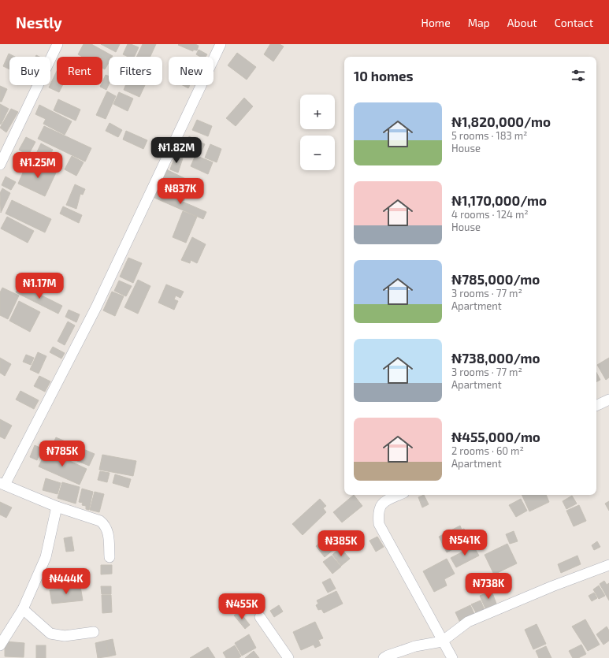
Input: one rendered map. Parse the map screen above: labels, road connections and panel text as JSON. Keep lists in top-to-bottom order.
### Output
{
  "page": {
    "header": "Nestly",
    "nav": [
      "Home",
      "Map",
      "About",
      "Contact"
    ],
    "chip": [
      "Buy",
      "Rent",
      "Filters",
      "New"
    ],
    "heading": "10 homes",
    "map_buttons": ["+", "−"],
    "list": [
      {
        "name": "₦1,820,000/mo",
        "note": "5 rooms · 183 m² · House"
      },
      {
        "name": "₦1,170,000/mo",
        "note": "4 rooms · 124 m² · House"
      },
      {
        "name": "₦785,000/mo",
        "note": "3 rooms · 77 m² · Apartment"
      },
      {
        "name": "₦738,000/mo",
        "note": "3 rooms · 77 m² · Apartment"
      },
      {
        "name": "₦455,000/mo",
        "note": "2 rooms · 60 m² · Apartment"
      }
    ],
    "price": [
      "₦1.82M",
      "₦1.25M",
      "₦837K",
      "₦1.17M",
      "₦785K",
      "₦541K",
      "₦385K",
      "₦444K",
      "₦738K",
      "₦455K"
    ]
  }
}
